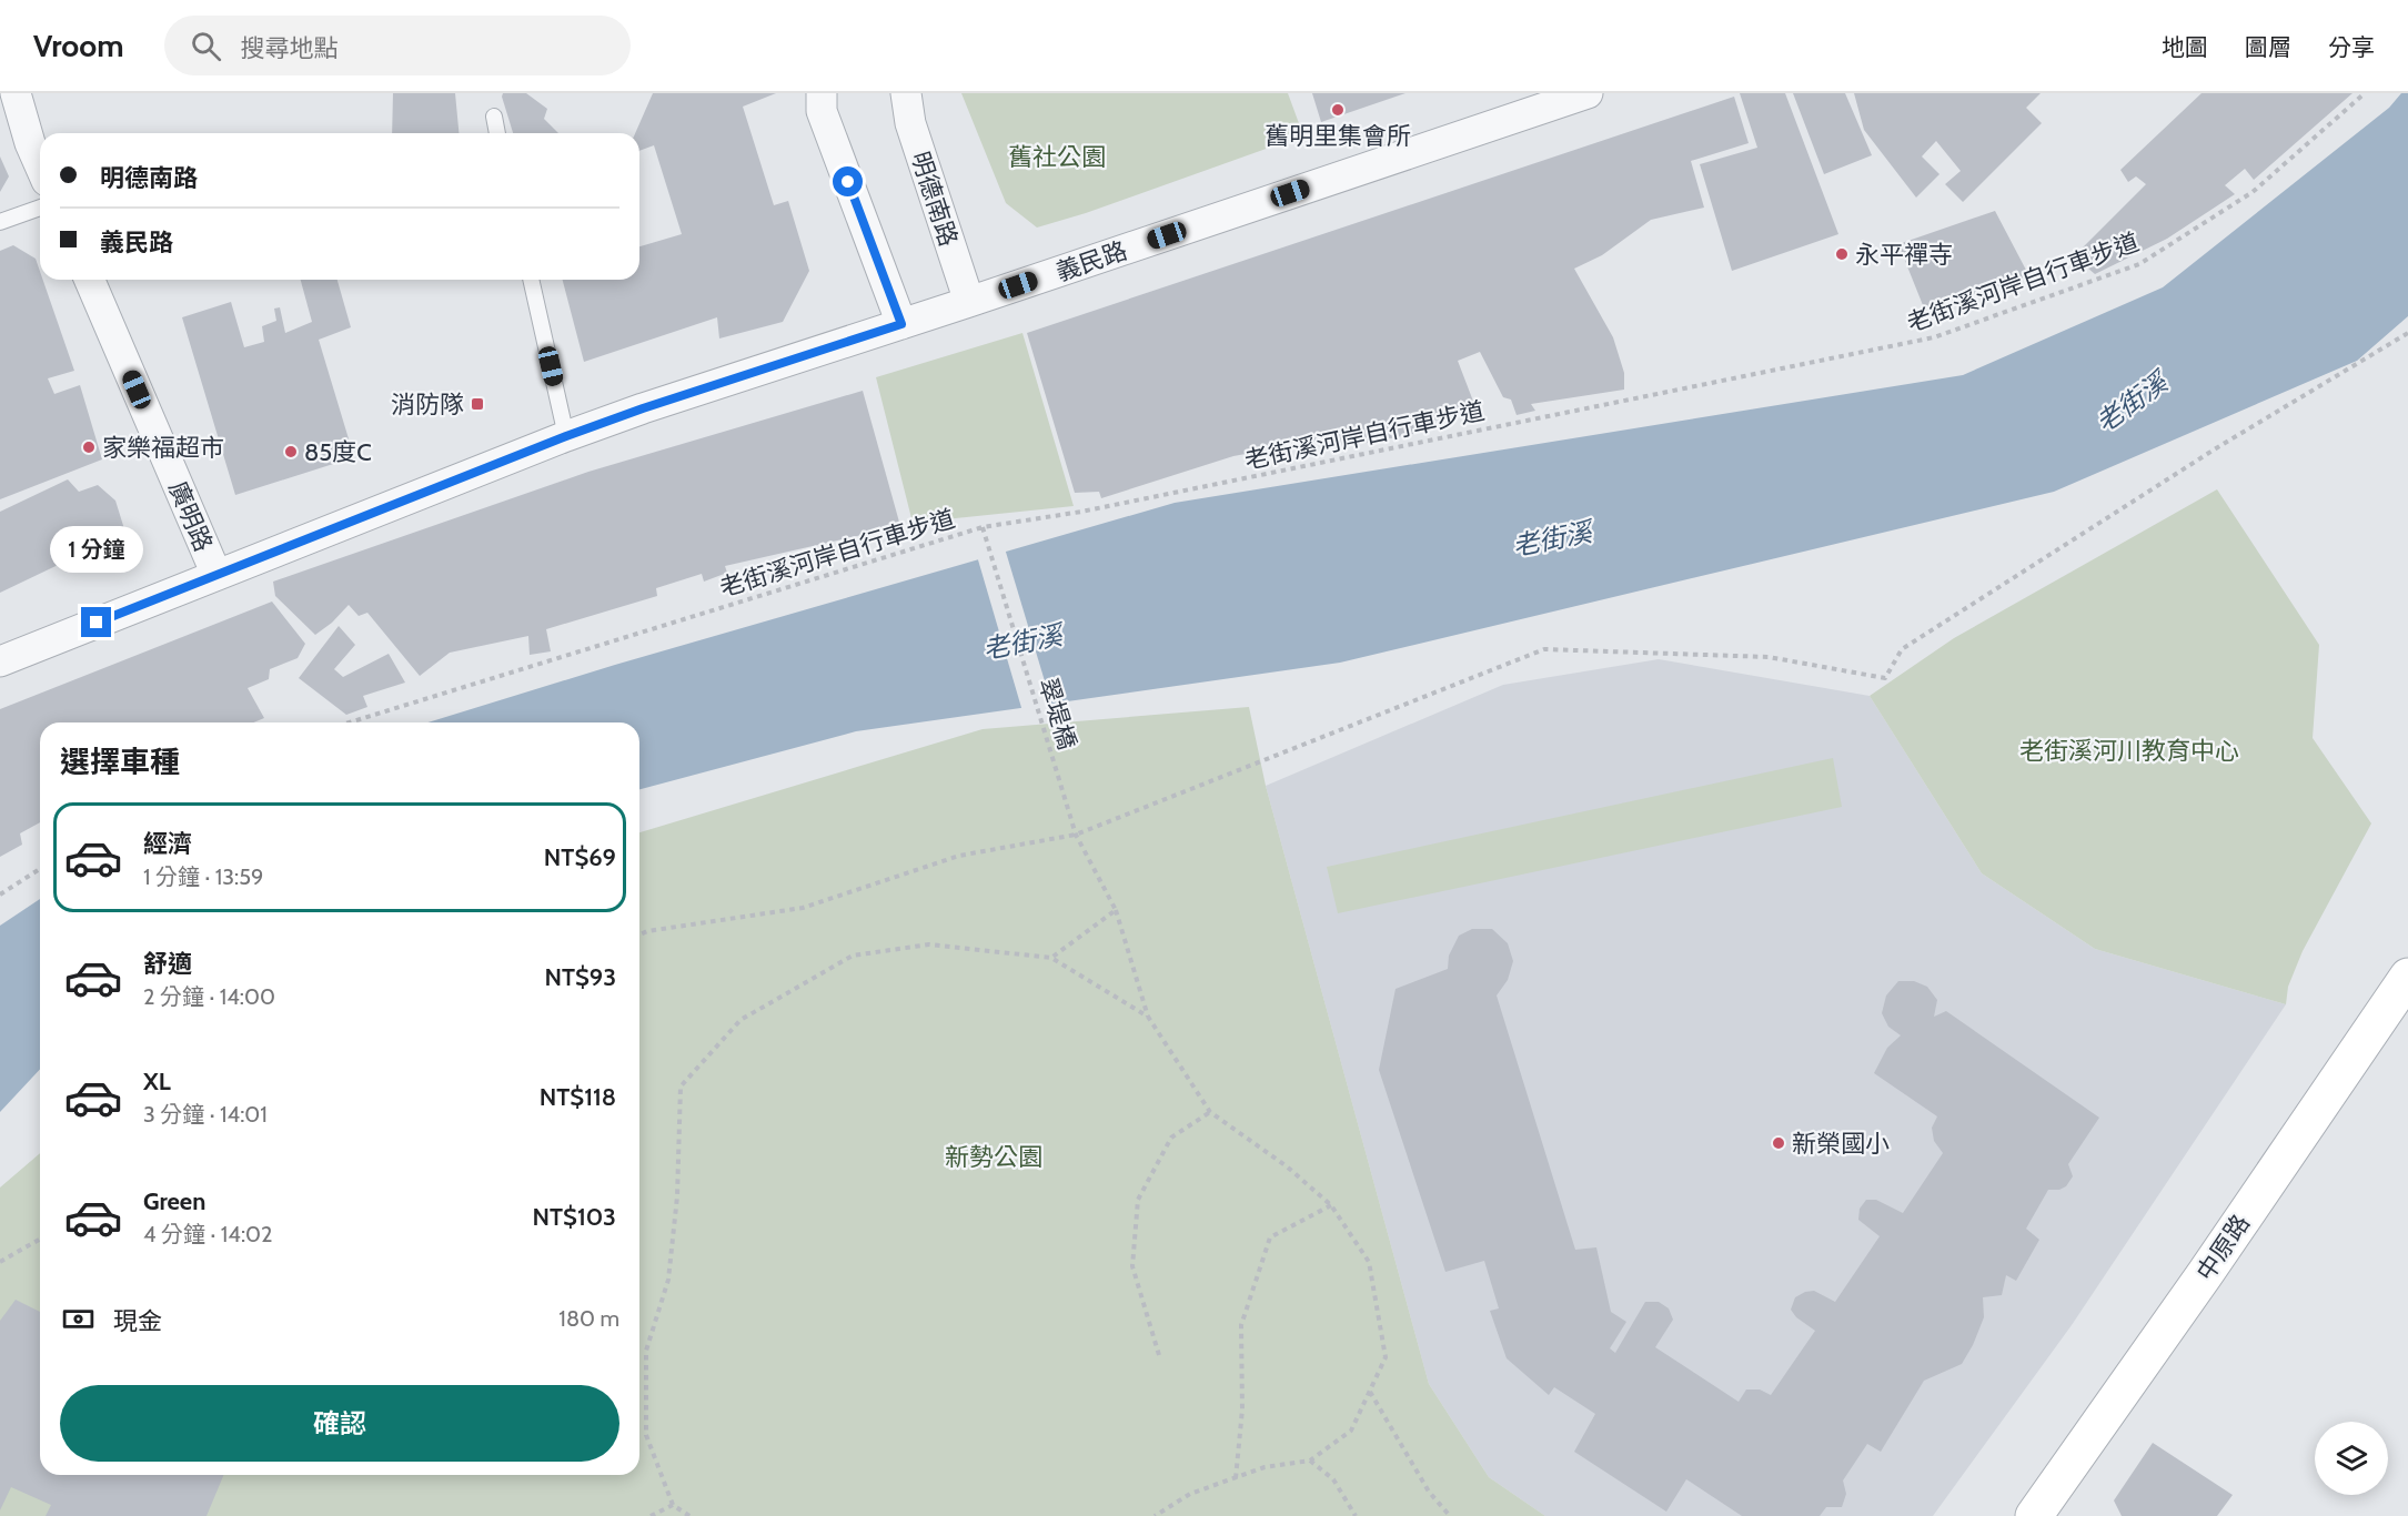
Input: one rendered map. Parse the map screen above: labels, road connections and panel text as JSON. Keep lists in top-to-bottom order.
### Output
{
  "streets": {
    "main road": ["中原路"],
    "street": ["明德南路", "義民路", "廣明路"],
    "path": ["老街溪河岸自行車步道", "翠堤橋"]
  },
  "crossings": [
    ["明德南路", "義民路"],
    ["義民路", "廣明路"],
    ["老街溪河岸自行車步道", "翠堤橋"]
  ],
  "water": ["老街溪"],
  "parks": ["舊社公園", "老街溪河川教育中心", "新勢公園"],
  "places": {
    "other": [
      "舊明里集會所",
      "永平禪寺",
      "家樂福超市",
      "85度C",
      "新榮國小"
    ],
    "transit": ["消防隊"]
  },
  "page": {
    "header": "Vroom",
    "search": "搜尋地點",
    "nav": ["地圖", "圖層", "分享"],
    "banner": ["明德南路", "義民路"],
    "bubble": "1 分鐘",
    "heading": "選擇車種",
    "list": [
      {
        "name": "經濟",
        "note": "1 分鐘 · 13:59",
        "value": "NT$69"
      },
      {
        "name": "舒適",
        "note": "2 分鐘 · 14:00",
        "value": "NT$93"
      },
      {
        "name": "XL",
        "note": "3 分鐘 · 14:01",
        "value": "NT$118"
      },
      {
        "name": "Green",
        "note": "4 分鐘 · 14:02",
        "value": "NT$103"
      }
    ],
    "pay": ["現金", "180 m"],
    "buttons": "確認"
  }
}
